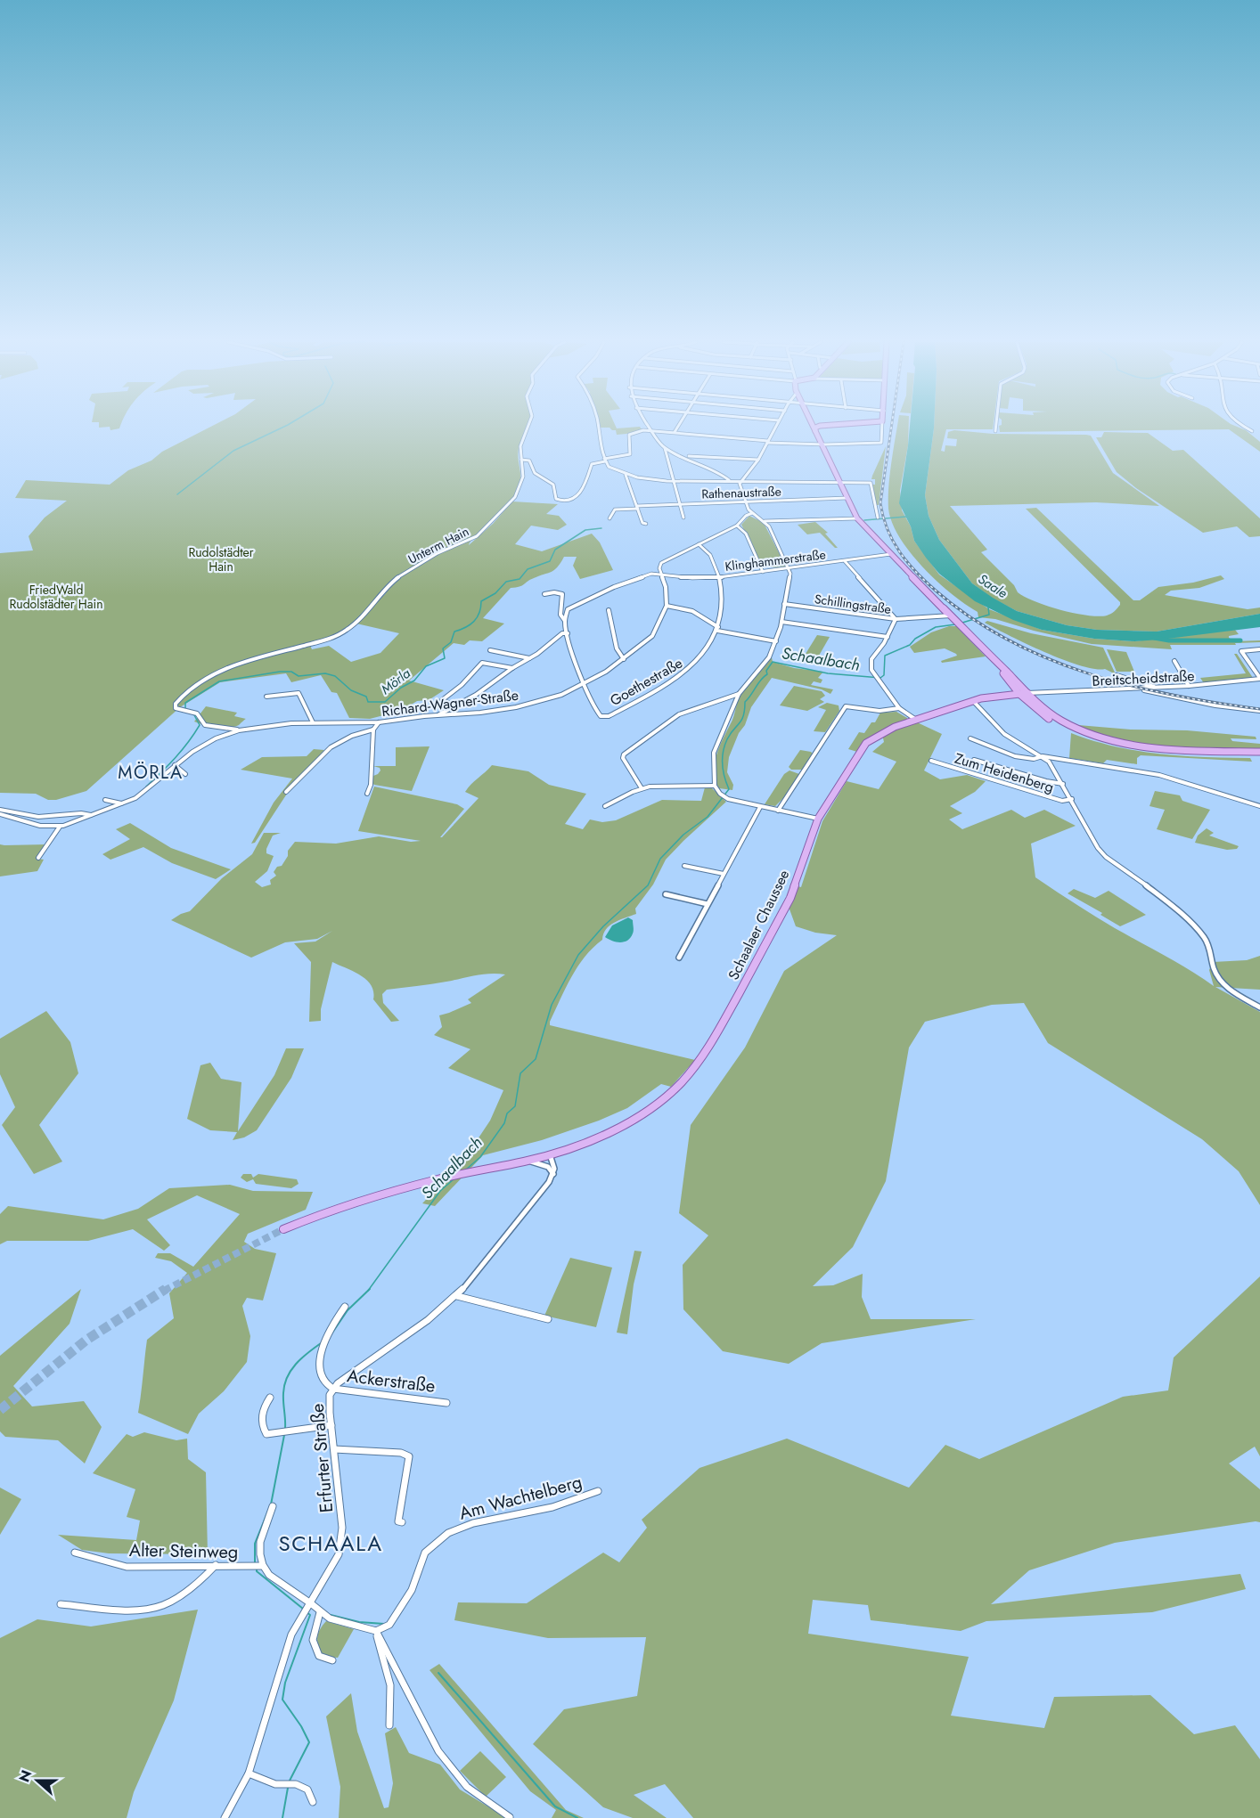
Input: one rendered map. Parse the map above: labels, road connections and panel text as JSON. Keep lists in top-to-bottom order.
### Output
{
  "streets": {
    "main road": ["Schaalaer Chaussee"],
    "street": [
      "Rathenaustraße",
      "Unterm Hain",
      "Klinghammerstraße",
      "Schillingstraße",
      "Breitscheidstraße",
      "Goethestraße",
      "Richard-Wagner-Straße",
      "Zum Heidenberg",
      "Ackerstraße",
      "Erfurter Straße",
      "Am Wachtelberg",
      "Alter Steinweg"
    ]
  },
  "crossings": [
    ["Klinghammerstraße", "Goethestraße"],
    ["Breitscheidstraße", "Schaalaer Chaussee"],
    ["Goethestraße", "Richard-Wagner-Straße"],
    ["Ackerstraße", "Erfurter Straße"]
  ],
  "districts": ["MÖRLA", "SCHAALA"],
  "water": ["Saale", "Schaalbach", "Mörla"],
  "parks": ["Rudolstädter Hain", "FriedWald Rudolstädter Hain"],
  "north": "left"
}
